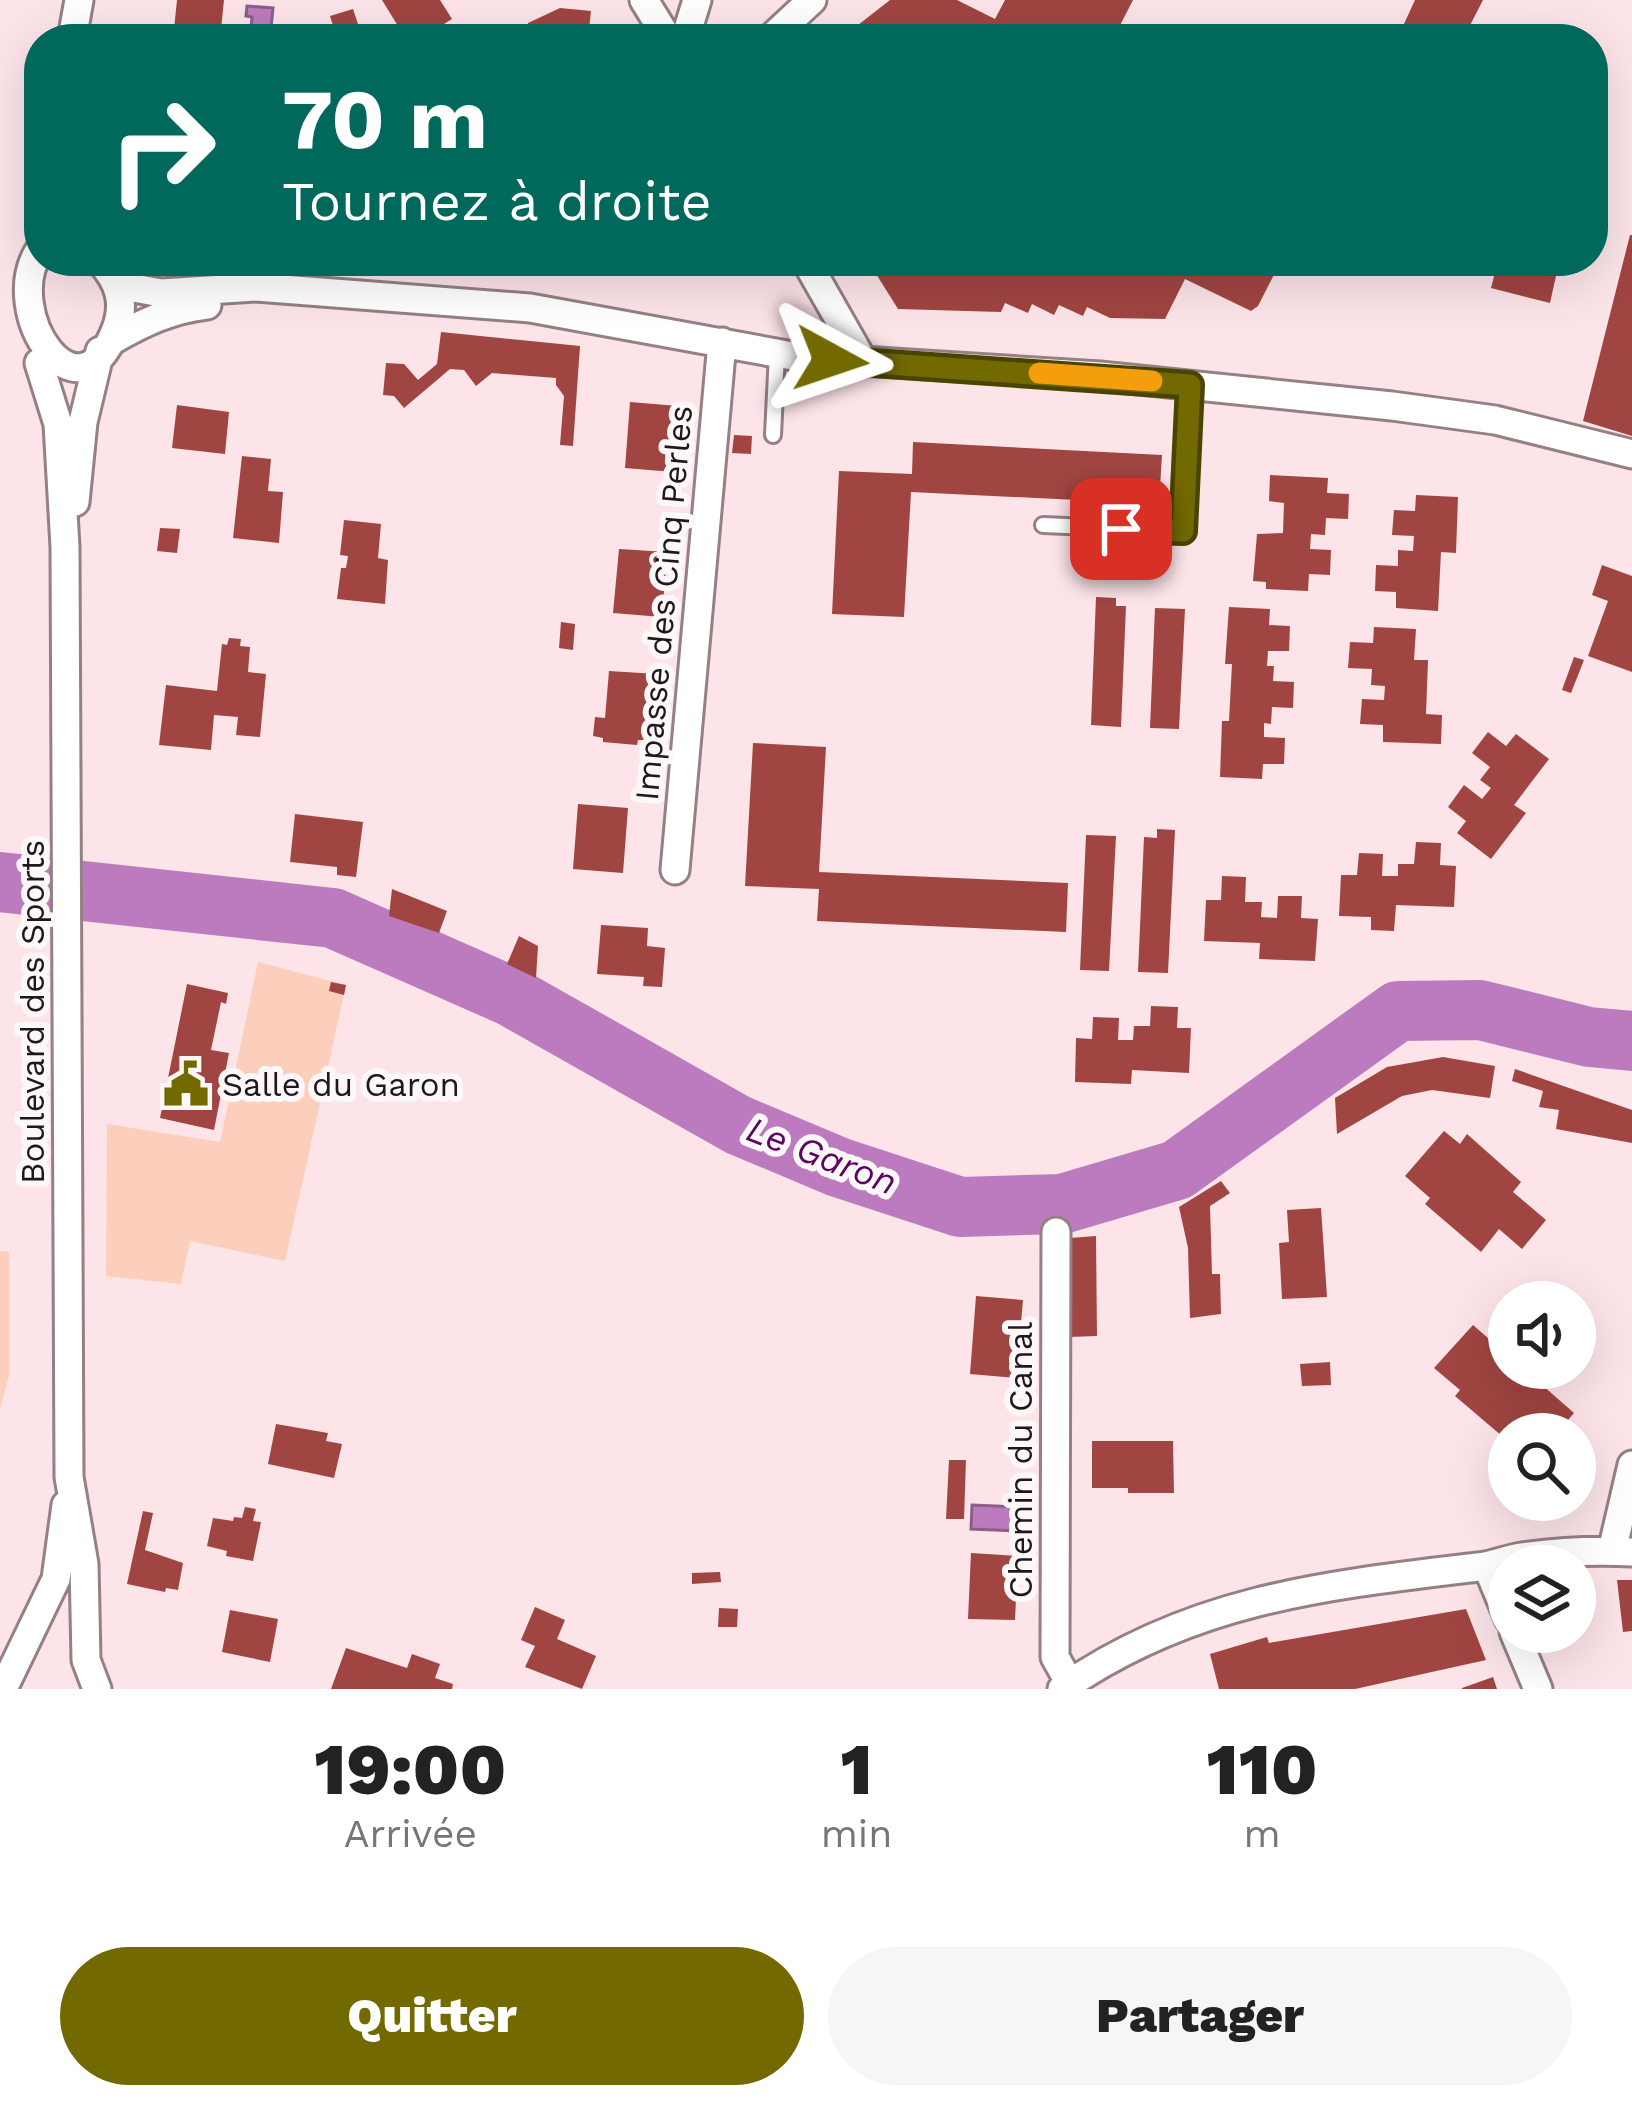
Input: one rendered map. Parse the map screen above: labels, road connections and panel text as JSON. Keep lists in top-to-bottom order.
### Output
{
  "streets": {
    "street": ["Impasse des Cinq Perles", "Boulevard des Sports", "Chemin du Canal"]
  },
  "water": ["Le Garon"],
  "places": {
    "public building": ["Salle du Garon"]
  },
  "page": {
    "turn": ["70 m", "Tournez à droite"],
    "eta": [
      "19:00",
      "Arrivée",
      "1",
      "min",
      "110",
      "m"
    ],
    "buttons": ["Quitter", "Partager"]
  }
}
